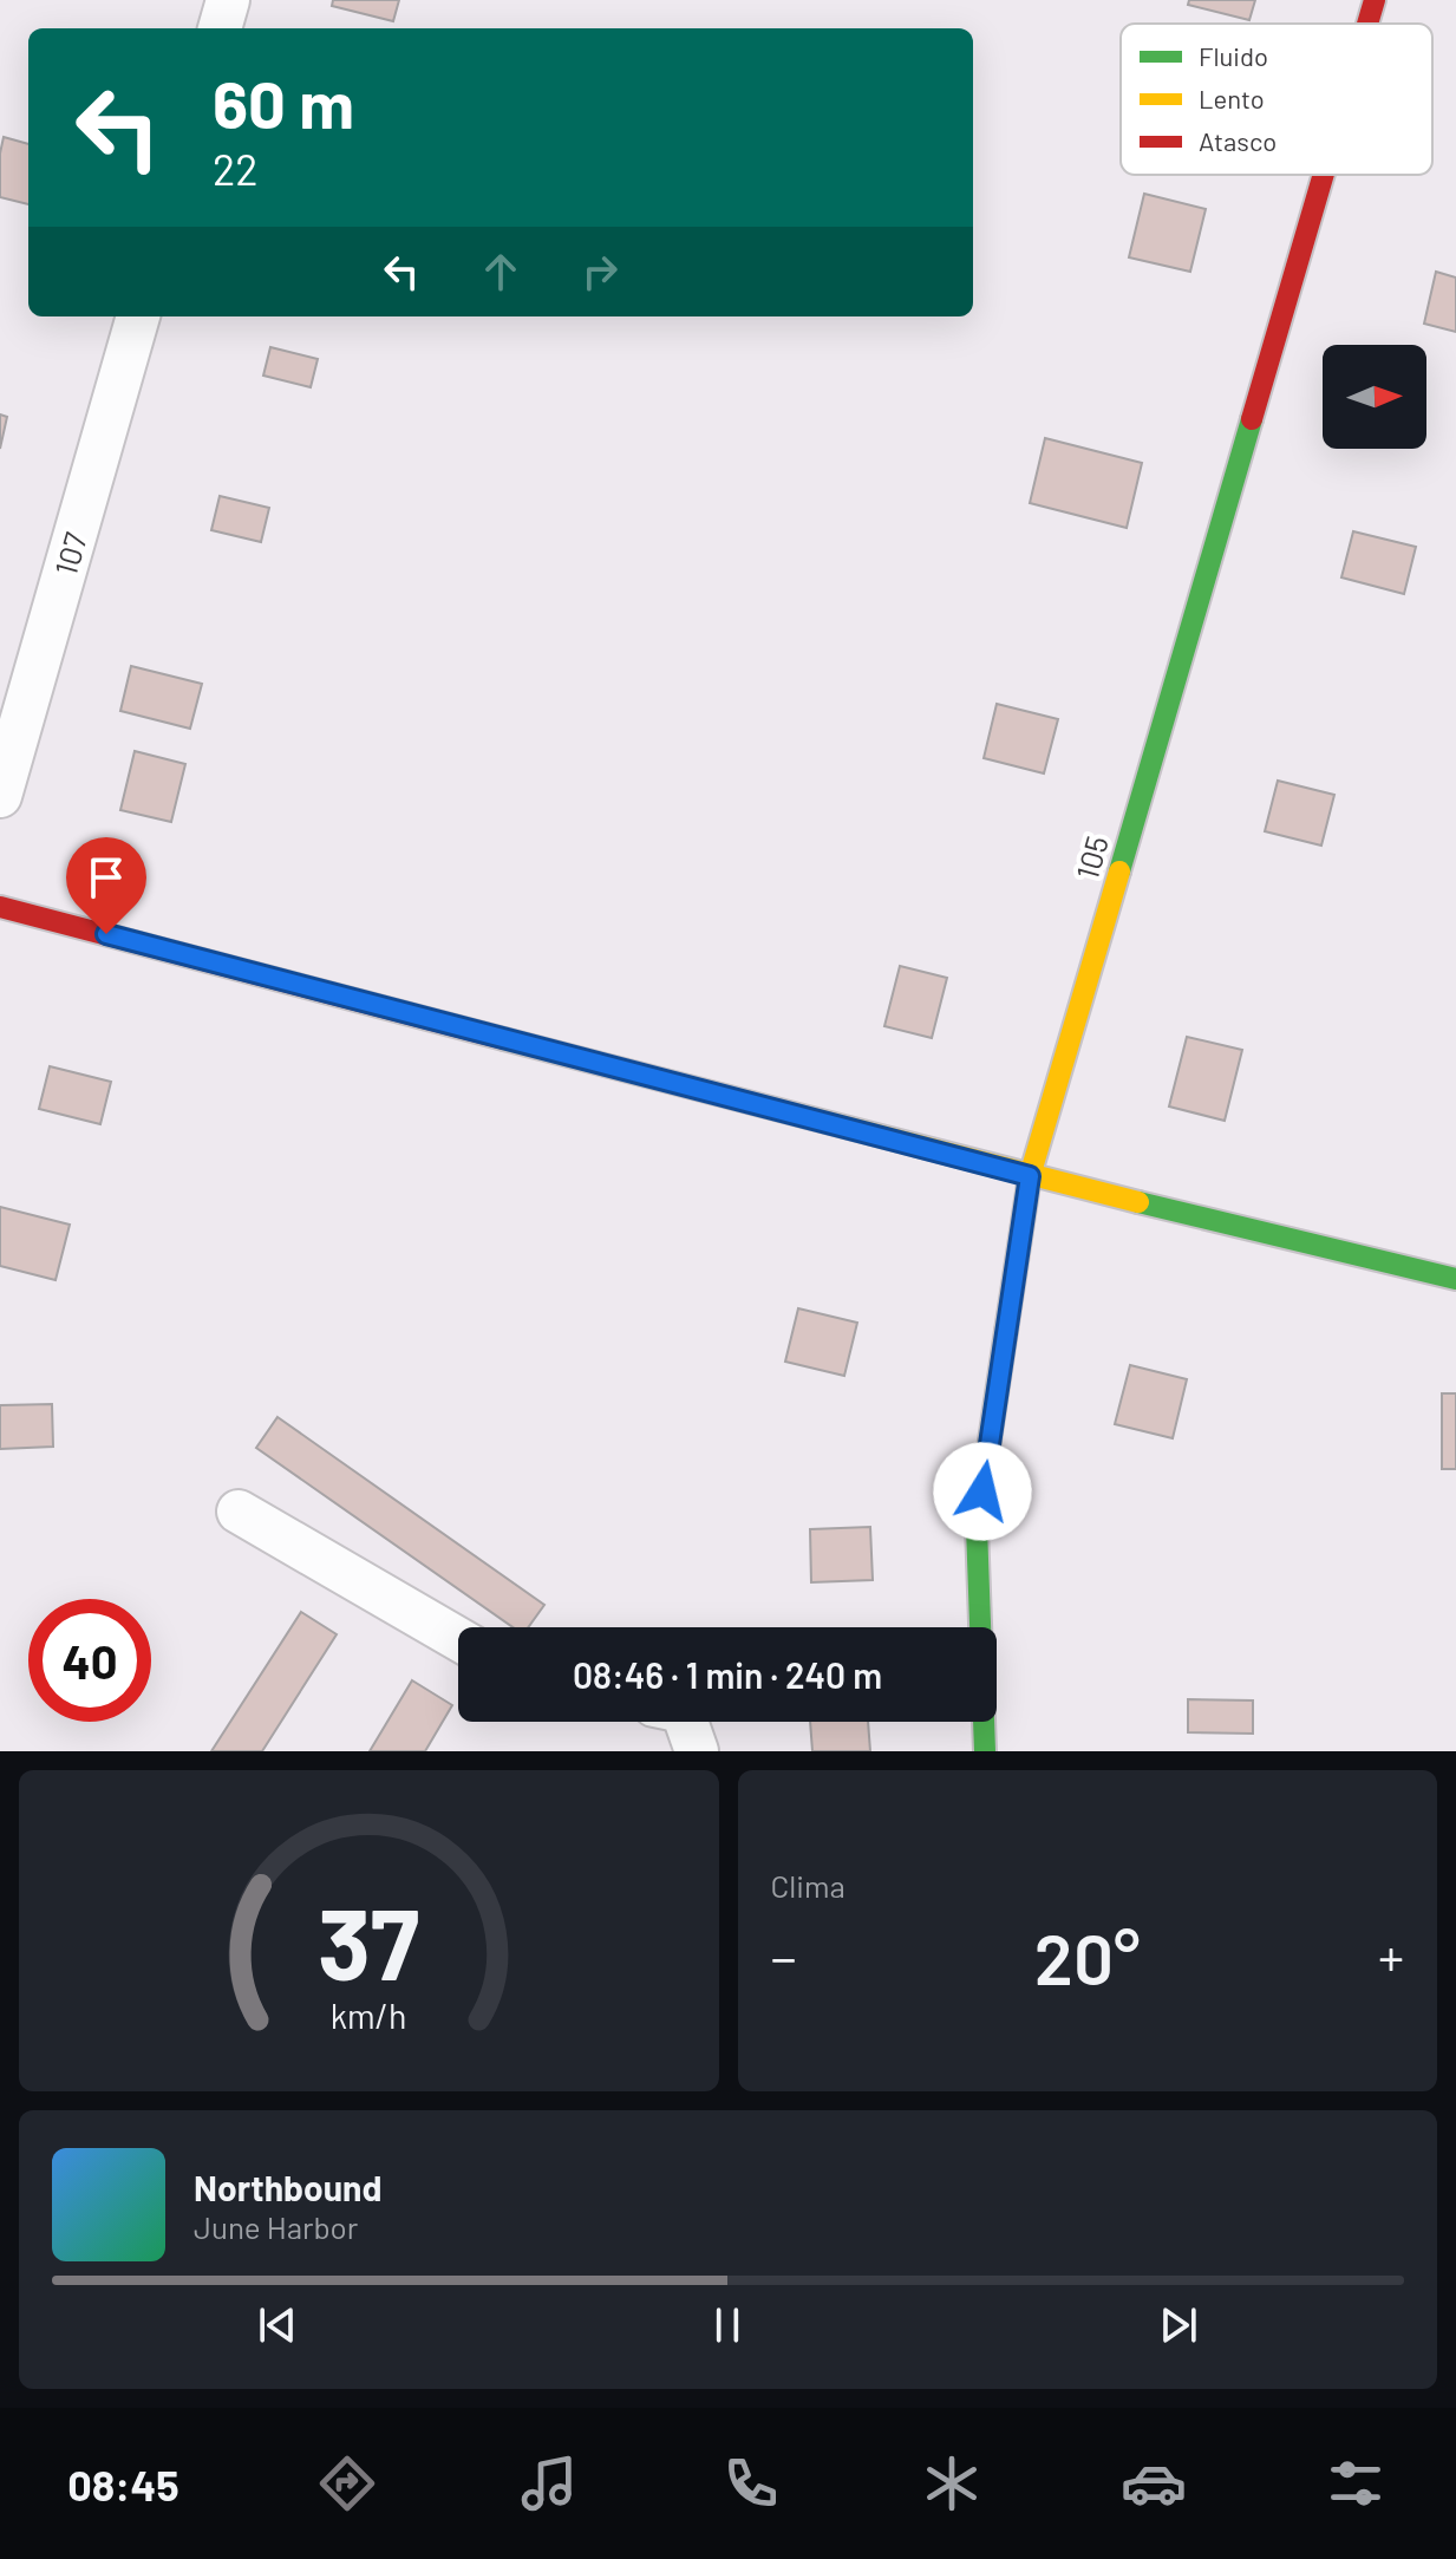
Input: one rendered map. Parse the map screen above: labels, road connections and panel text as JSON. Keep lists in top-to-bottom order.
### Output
{
  "streets": {
    "street": ["107", "105"]
  },
  "legend": ["Fluido", "Lento", "Atasco"],
  "north": "right",
  "page": {
    "turn": ["60 m", "22"],
    "limit": "40",
    "trip": "08:46 · 1 min · 240 m",
    "tile": "Clima",
    "heat": ["−", "20°", "+"],
    "song": ["Northbound", "June Harbor"],
    "tabs": "08:45",
    "gauge": ["37", "km/h"]
  }
}
